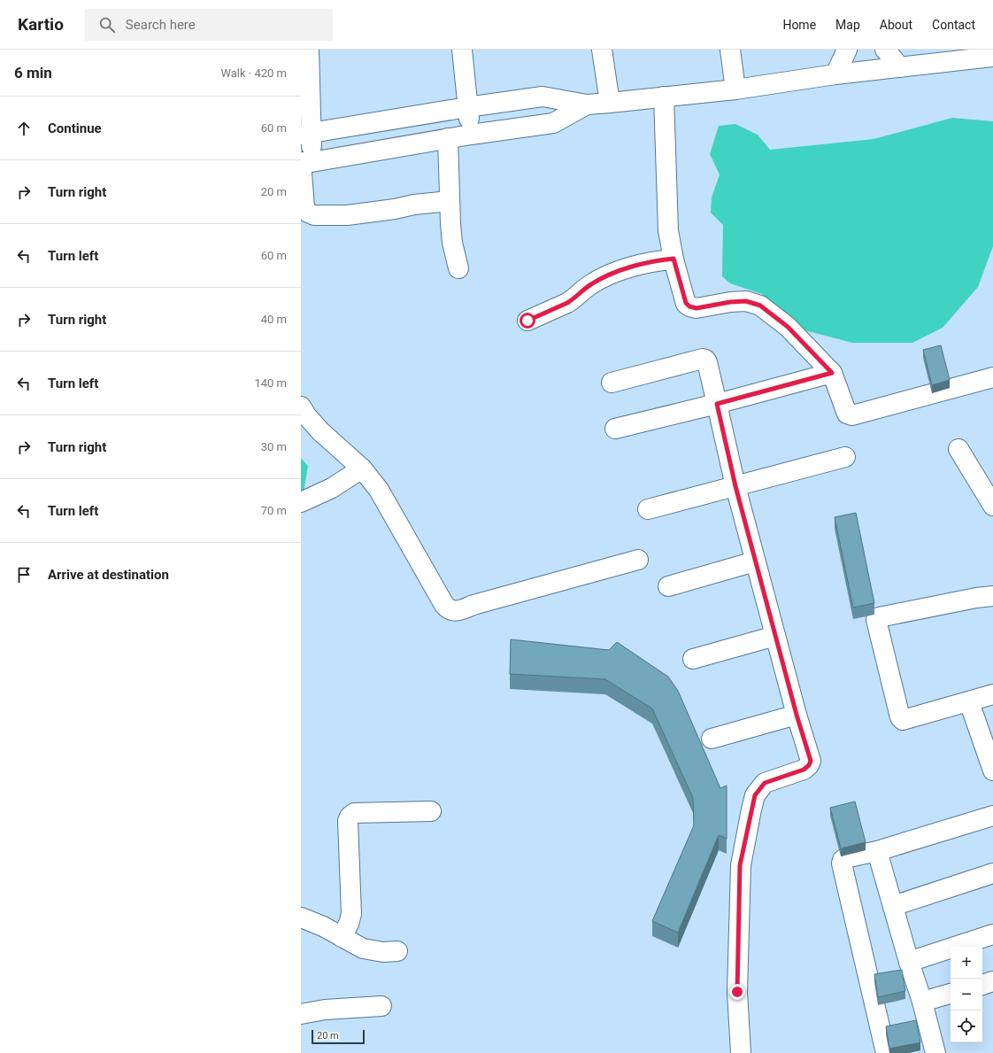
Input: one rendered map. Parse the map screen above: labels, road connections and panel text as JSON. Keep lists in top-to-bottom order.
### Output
{
  "scale_bar": "20 m",
  "page": {
    "header": "Kartio",
    "search": "Search here",
    "nav": [
      "Home",
      "Map",
      "About",
      "Contact"
    ],
    "heading": ["6 min", "Walk · 420 m"],
    "list": [
      ["Continue", "60 m"],
      ["Turn right", "20 m"],
      ["Turn left", "60 m"],
      ["Turn right", "40 m"],
      ["Turn left", "140 m"],
      ["Turn right", "30 m"],
      ["Turn left", "70 m"],
      "Arrive at destination"
    ],
    "map_buttons": ["+", "−"],
    "scale": "20 m"
  }
}
